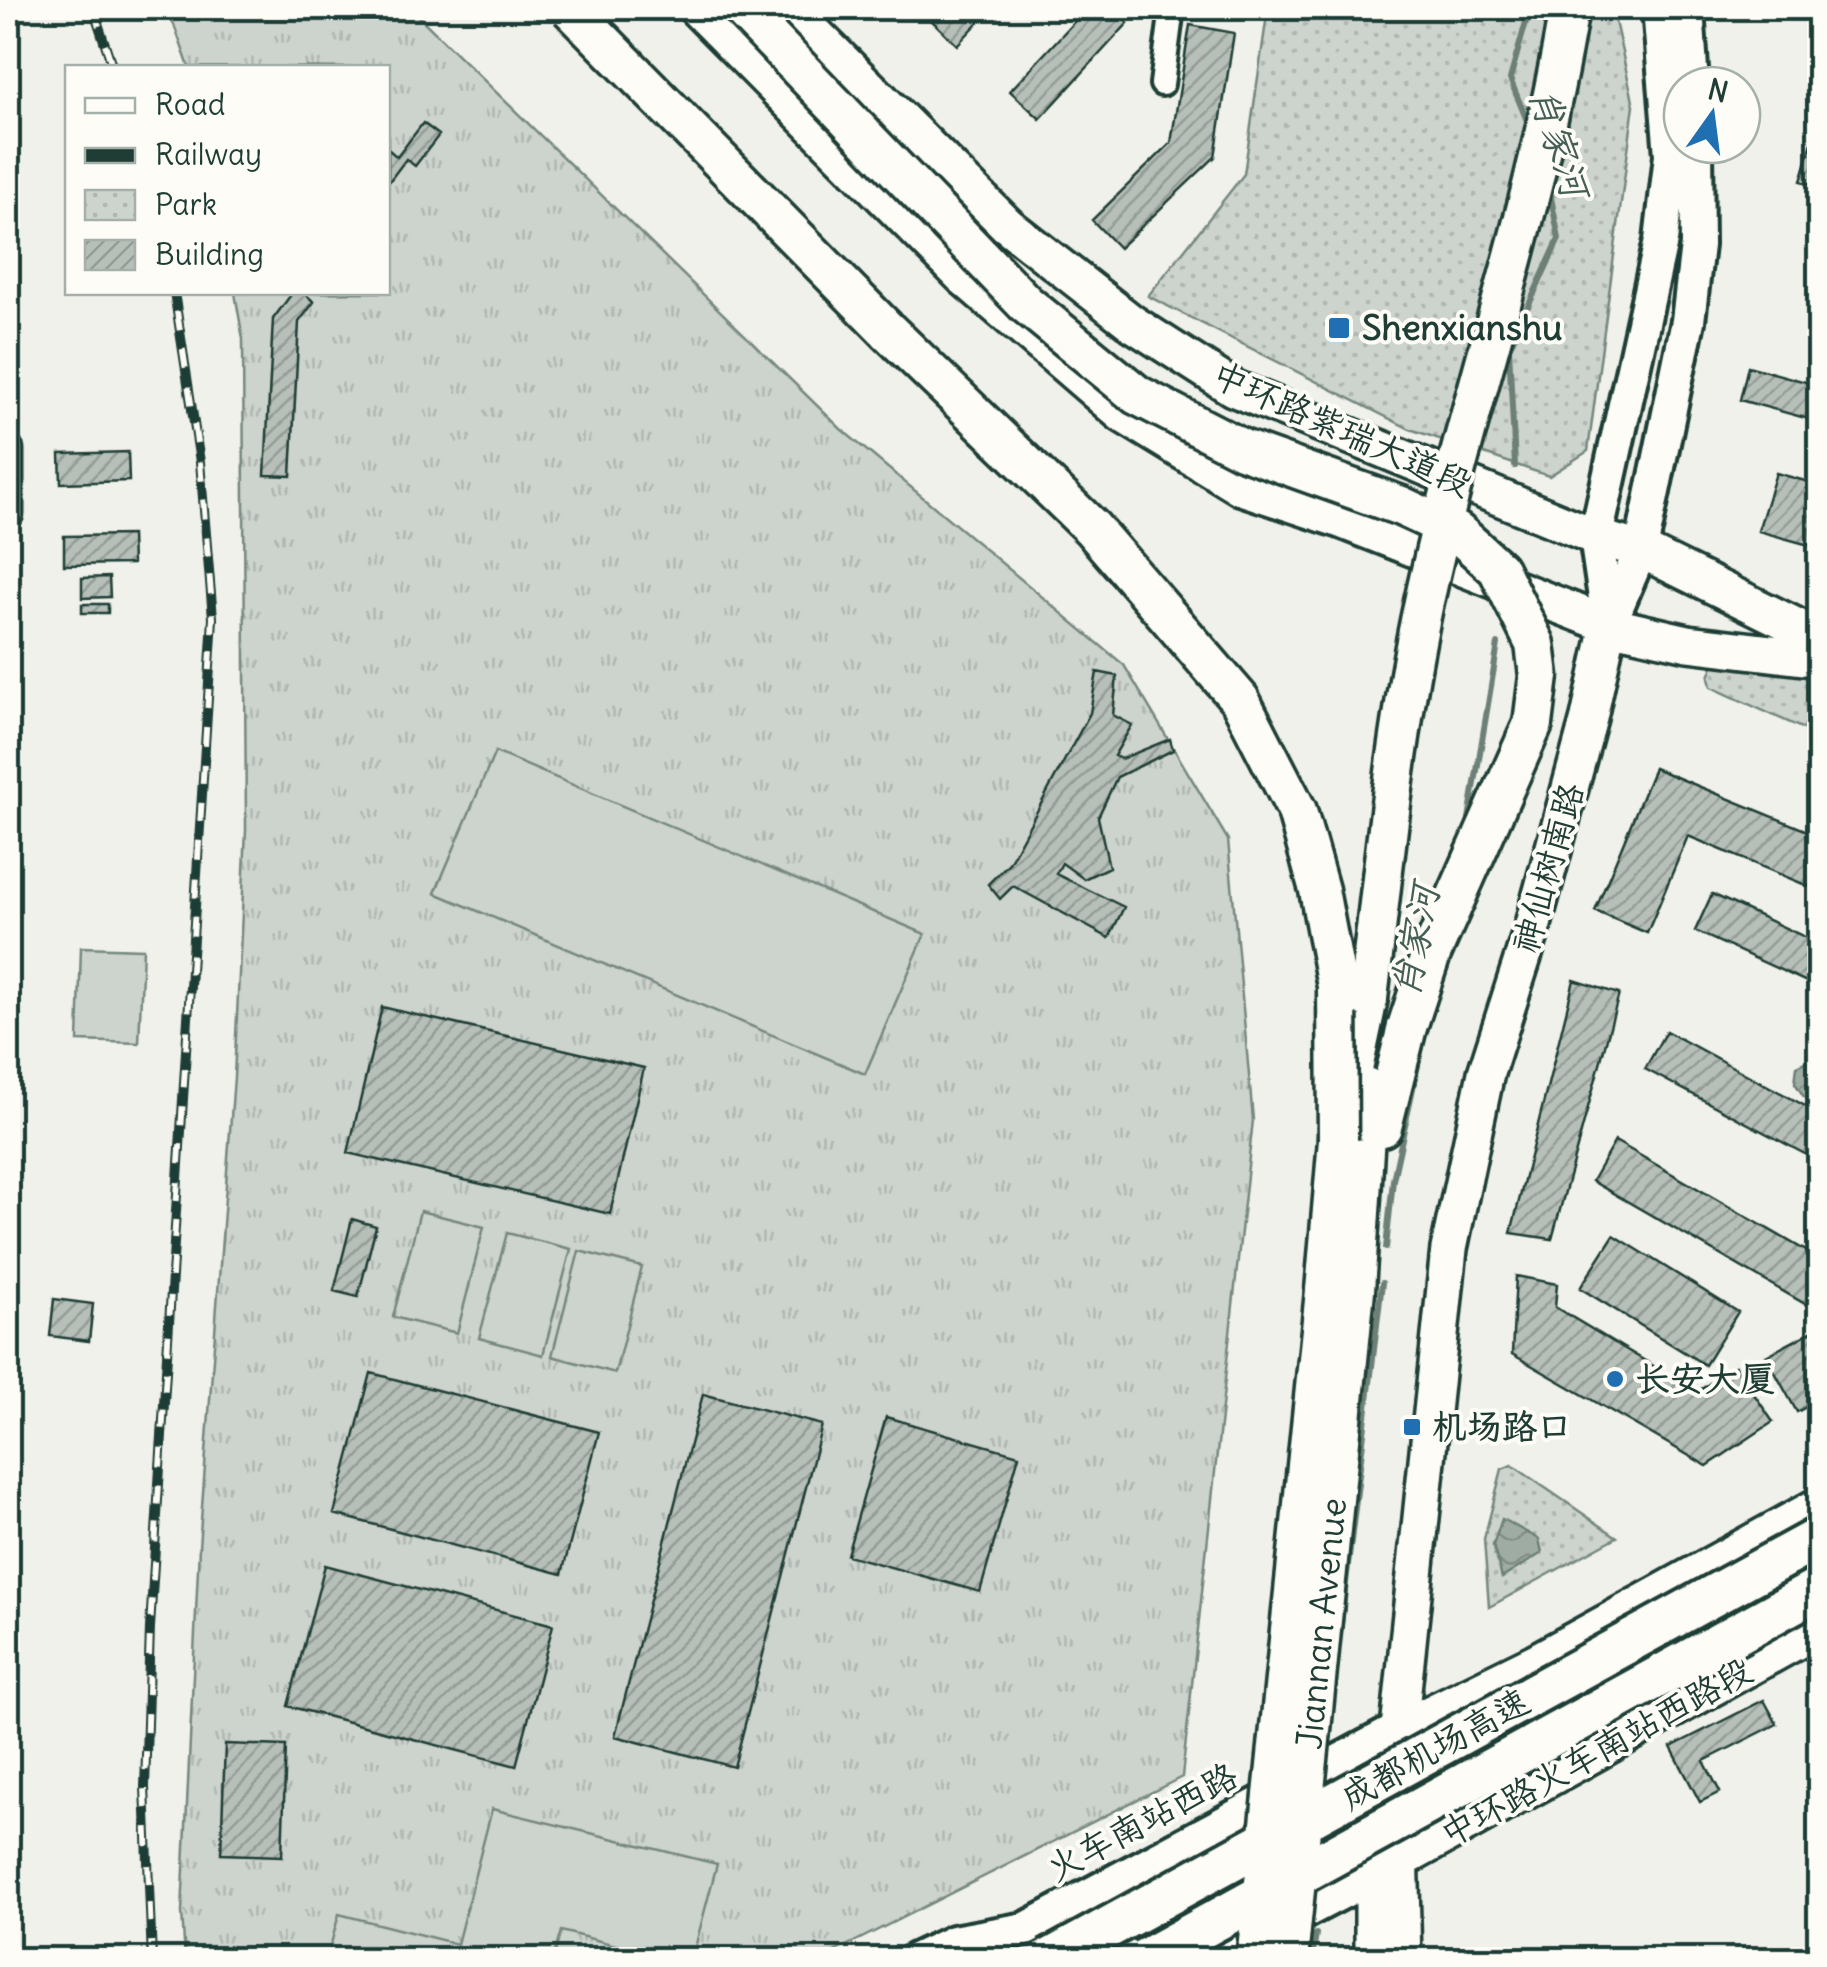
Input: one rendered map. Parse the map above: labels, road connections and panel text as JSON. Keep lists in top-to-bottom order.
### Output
{
  "streets": {
    "highway": ["Jiannan Avenue", "成都机场高速"],
    "main road": [
      "中环路紫瑞大道段",
      "神仙树南路",
      "中环路火车南站西路段",
      "火车南站西路"
    ]
  },
  "crossings": [
    ["中环路紫瑞大道段", "神仙树南路"],
    ["神仙树南路", "中环路火车南站西路段"],
    ["神仙树南路", "火车南站西路"],
    ["成都机场高速", "火车南站西路"]
  ],
  "water": ["肖家河"],
  "places": {
    "transit": ["Shenxianshu", "机场路口"],
    "other": ["长安大厦"]
  },
  "legend": [
    "Road",
    "Railway",
    "Park",
    "Building"
  ],
  "north": "top"
}
